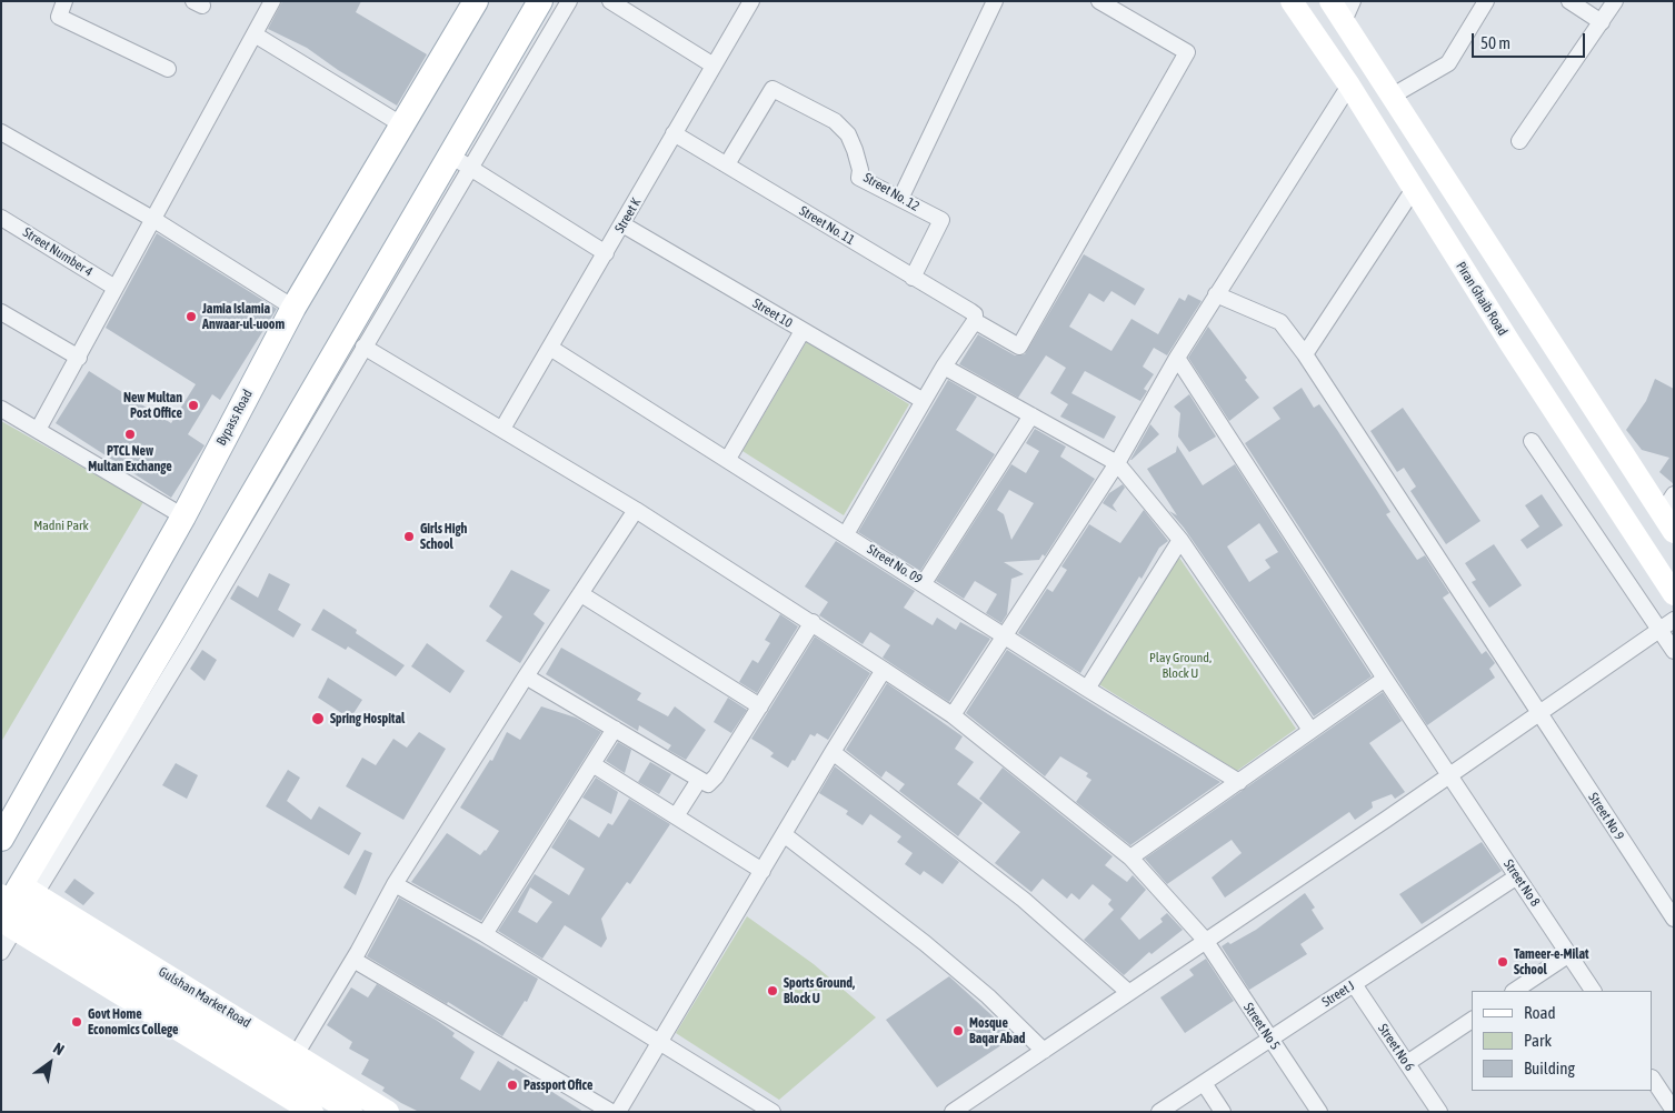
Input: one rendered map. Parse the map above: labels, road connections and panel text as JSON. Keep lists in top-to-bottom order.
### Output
{
  "streets": {
    "main road": ["Piran Ghaib Road", "Bypass Road", "Gulshan Market Road"],
    "street": [
      "Street No. 12",
      "Street K",
      "Street No. 11",
      "Street Number 4",
      "Street 10",
      "Street No. 09",
      "Street No 9",
      "Street No 8",
      "Street J",
      "Street No 5",
      "Street No 6"
    ]
  },
  "crossings": [
    ["Street No. 12", "Street No. 11"],
    ["Street K", "Street No. 11"],
    ["Street K", "Street 10"],
    ["Street K", "Street No. 09"],
    ["Street K", "Street No 5"],
    ["Street No 8", "Street J"],
    ["Street J", "Street No 5"],
    ["Street J", "Street No 6"]
  ],
  "parks": ["Madni Park", "Play Ground, Block U"],
  "places": [
    "Jamia Islamia Anwaar-ul-uoom",
    "New Multan Post Office",
    "PTCL New Multan Exchange",
    "Girls High School",
    "Spring Hospital",
    "Tameer-e-Milat School",
    "Sports Ground, Block U",
    "Govt Home Economics College",
    "Mosque Baqar Abad",
    "Passport Ofice"
  ],
  "legend": ["Road", "Park", "Building"],
  "scale_bar": "50 m",
  "north": "top right"
}
